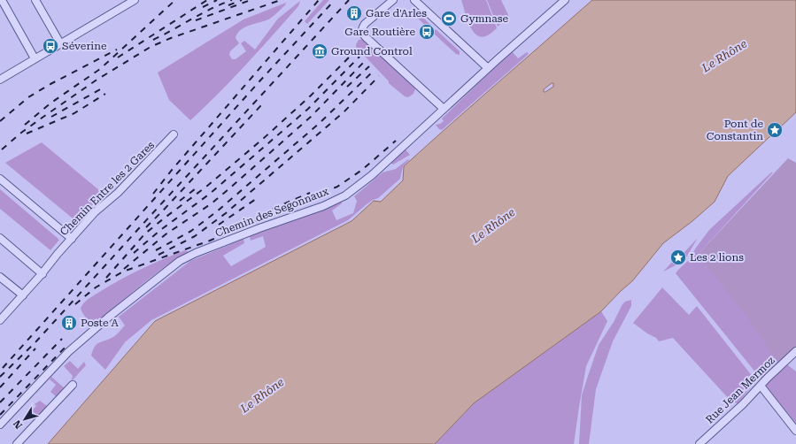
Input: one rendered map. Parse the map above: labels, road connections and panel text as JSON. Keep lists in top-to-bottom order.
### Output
{
  "streets": {
    "street": ["Chemin Entre les 2 Gares", "Chemin des Segonnaux", "Rue Jean Mermoz"]
  },
  "water": ["Le Rhône"],
  "places": {
    "building": ["Gare d'Arles", "Poste A"],
    "sports": ["Gymnase"],
    "bus stop": ["Gare Routière", "Séverine"],
    "museum": ["Ground Control"],
    "place": ["Pont de Constantin", "Les 2 lions"]
  },
  "north": "bottom left"
}
